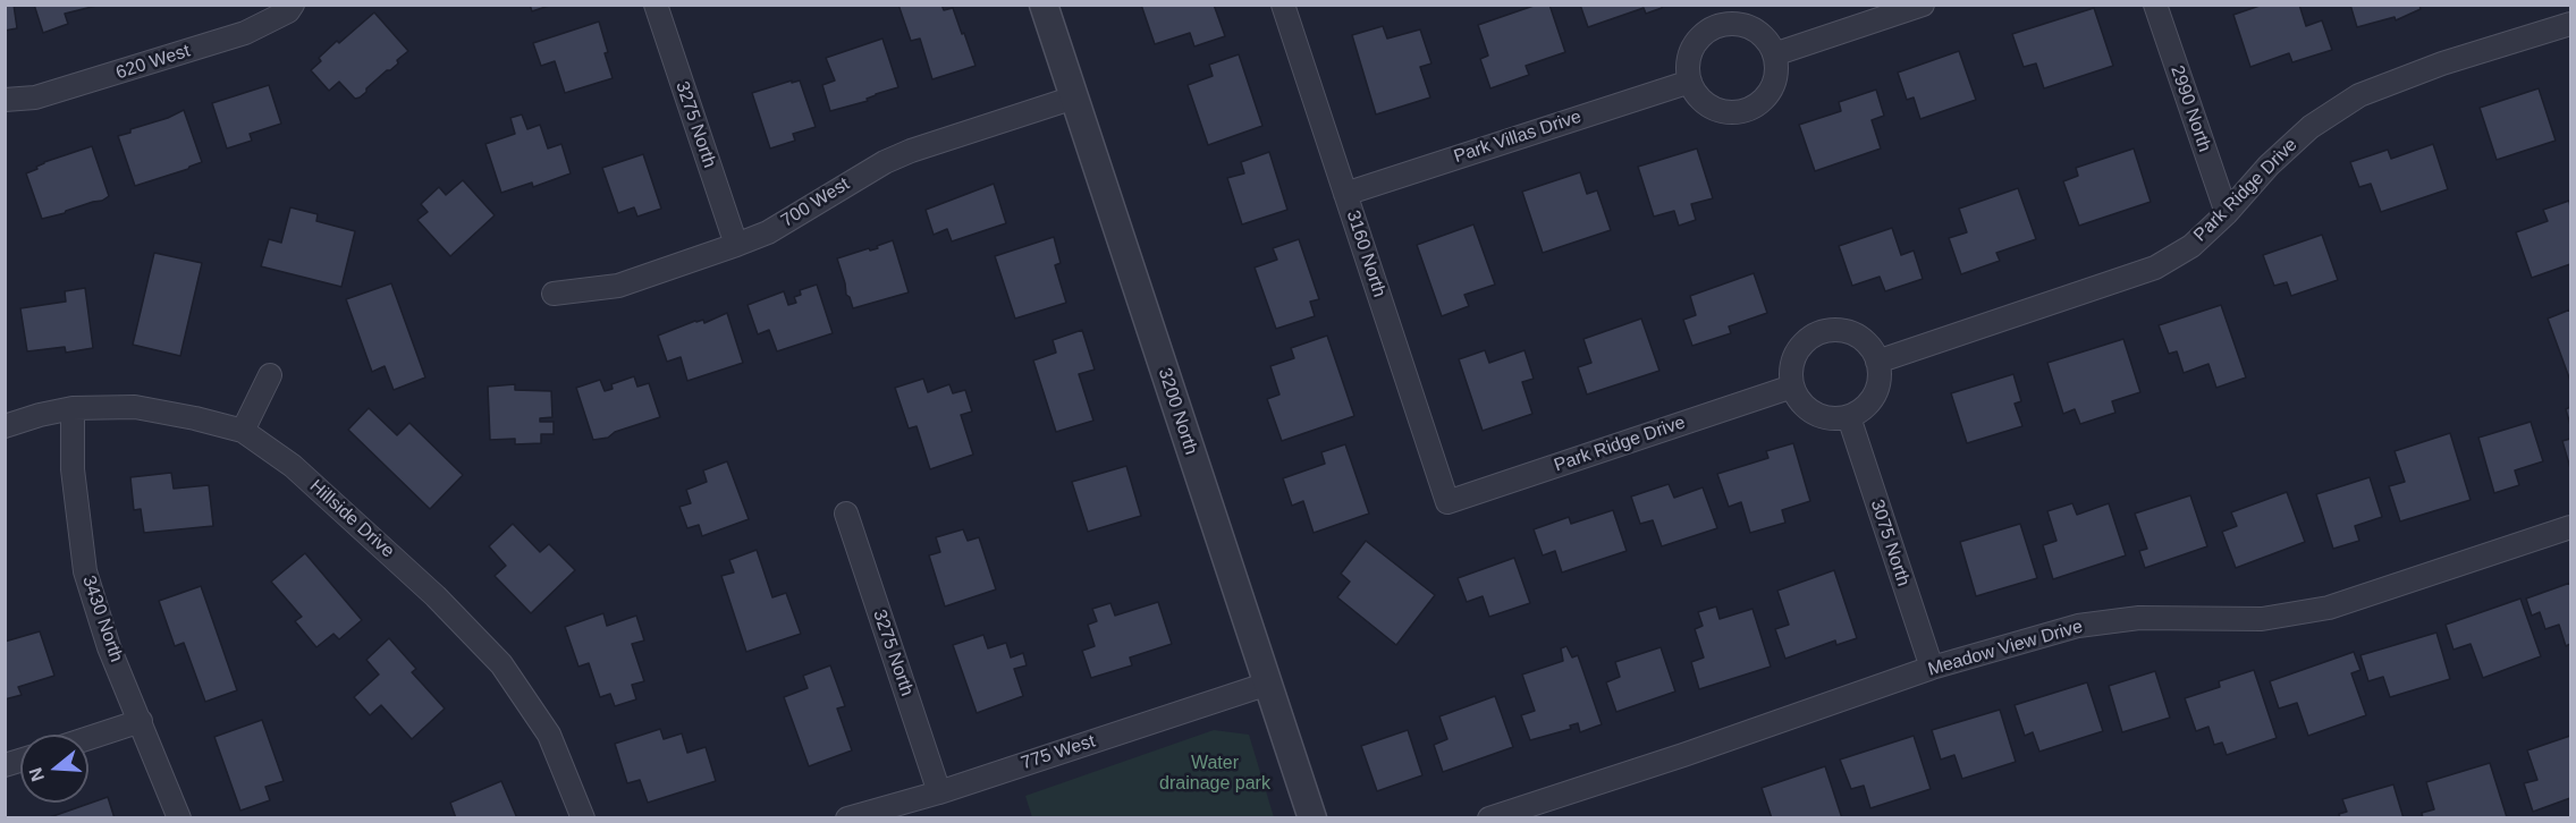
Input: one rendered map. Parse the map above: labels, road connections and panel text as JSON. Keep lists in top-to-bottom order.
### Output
{
  "streets": {
    "street": [
      "620 West",
      "2990 North",
      "3275 North",
      "Park Villas Drive",
      "Park Ridge Drive",
      "700 West",
      "3160 North",
      "3200 North",
      "Hillside Drive",
      "3075 North",
      "3430 North",
      "Meadow View Drive",
      "775 West"
    ]
  },
  "crossings": [
    ["2990 North", "Park Ridge Drive"],
    ["3275 North", "700 West"],
    ["3275 North", "775 West"],
    ["Park Villas Drive", "3160 North"],
    ["Park Ridge Drive", "3160 North"],
    ["Park Ridge Drive", "3075 North"],
    ["700 West", "3200 North"],
    ["3200 North", "775 West"],
    ["Hillside Drive", "3430 North"],
    ["3075 North", "Meadow View Drive"]
  ],
  "parks": ["Water drainage park"],
  "north": "left"
}
